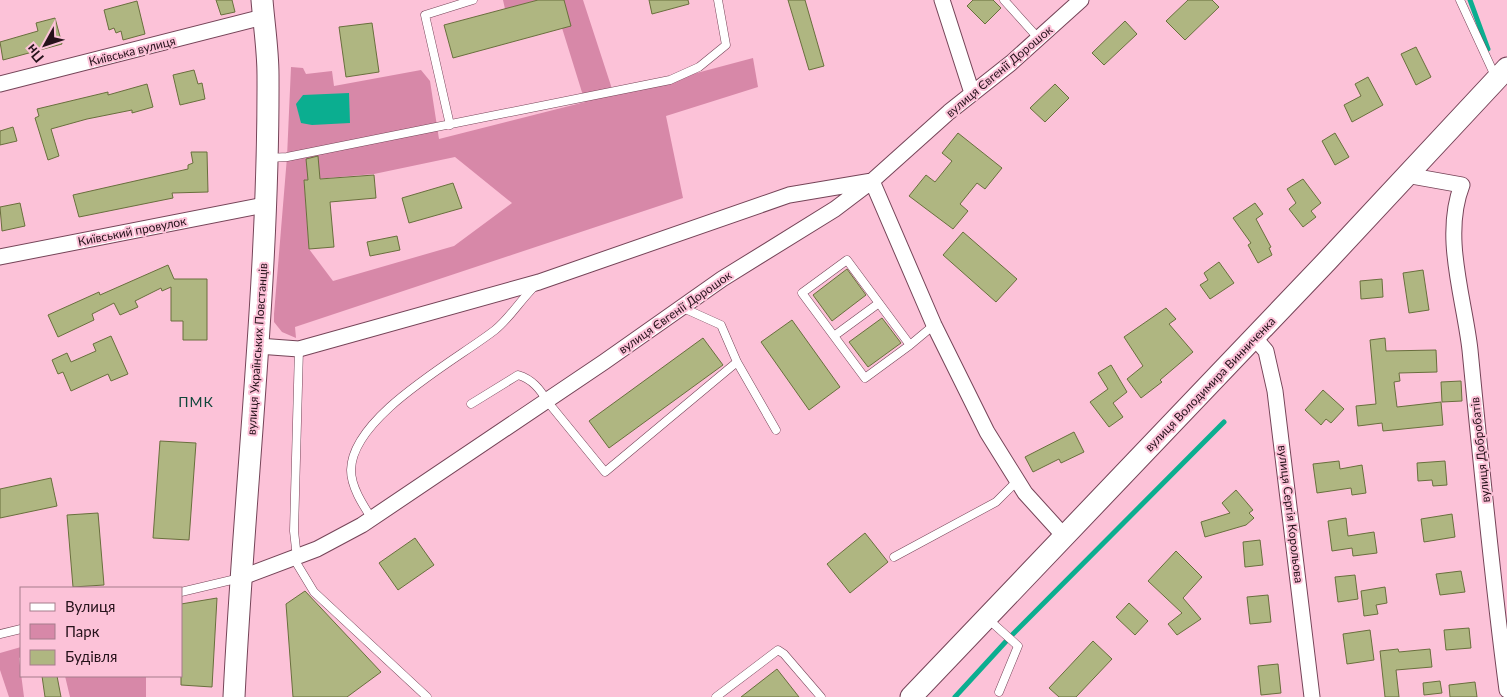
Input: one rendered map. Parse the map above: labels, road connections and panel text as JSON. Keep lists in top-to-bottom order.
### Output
{
  "streets": {
    "main road": ["вулиця Українських Повстанців", "вулиця Володимира Винниченка"],
    "street": [
      "Київська вулиця",
      "вулиця Євгенії Дорошок",
      "Київський провулок",
      "вулиця Добробатів",
      "вулиця Сергія Корольова"
    ]
  },
  "crossings": [
    ["Київська вулиця", "вулиця Українських Повстанців"],
    ["вулиця Євгенії Дорошок", "вулиця Українських Повстанців"],
    ["Київський провулок", "вулиця Українських Повстанців"],
    ["вулиця Володимира Винниченка", "вулиця Добробатів"],
    ["вулиця Володимира Винниченка", "вулиця Сергія Корольова"]
  ],
  "districts": ["ПМК"],
  "legend": ["Вулиця", "Парк", "Будівля"],
  "north": "bottom left"
}
